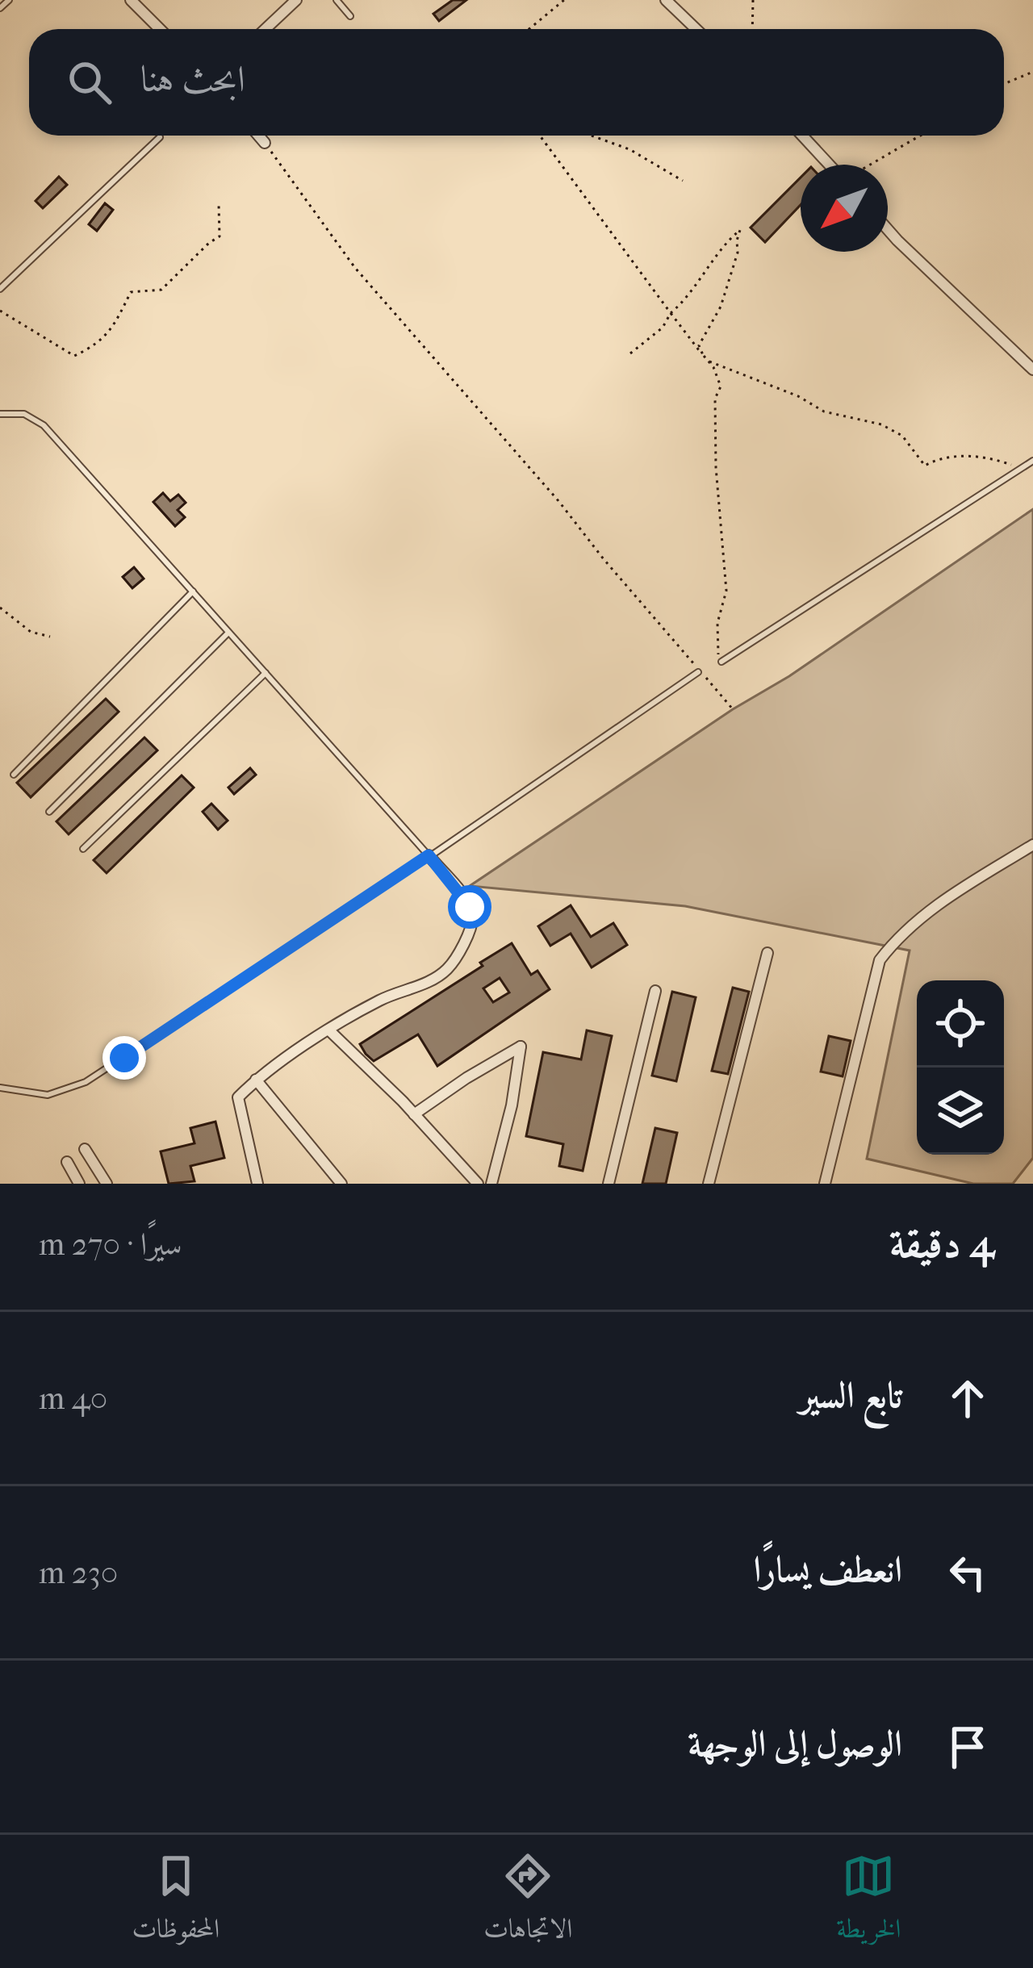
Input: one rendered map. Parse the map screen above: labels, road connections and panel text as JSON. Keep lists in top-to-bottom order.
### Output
{
  "north": "bottom left",
  "page": {
    "search": "ابحث هنا",
    "heading": ["4 دقيقة", "سيرًا · 270 m"],
    "list": [
      ["تابع السير", "40 m"],
      ["انعطف يسارًا", "230 m"],
      "الوصول إلى الوجهة"
    ],
    "nav": ["الخريطة", "الاتجاهات", "المحفوظات"]
  }
}
